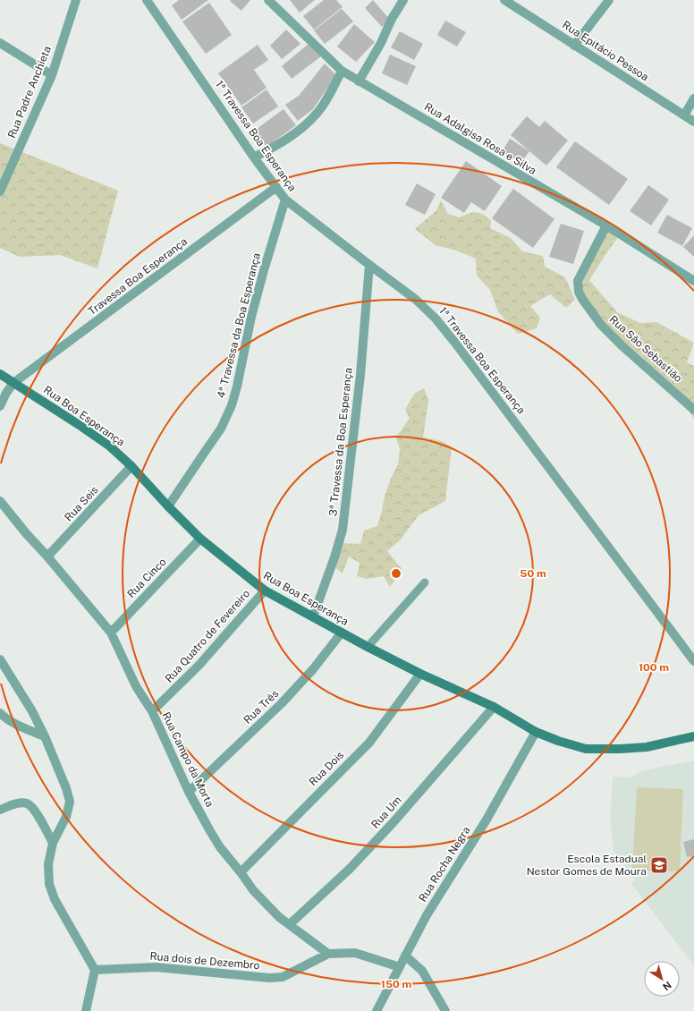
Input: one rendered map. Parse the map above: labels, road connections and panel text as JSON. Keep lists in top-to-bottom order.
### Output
{
  "streets": {
    "street": [
      "Rua Epitácio Pessoa",
      "Rua Padre Anchieta",
      "1ª Travessa Boa Esperança",
      "Rua Adalgisa Rosa e Silva",
      "Travessa Boa Esperança",
      "4ª Travessa da Boa Esperança",
      "Rua São Sebastião",
      "Rua Boa Esperança",
      "3ª Travessa da Boa Esperança",
      "Rua Seis",
      "Rua Cinco",
      "Rua Quatro de Fevereiro",
      "Rua Três",
      "Rua Campo da Morta",
      "Rua Dois",
      "Rua Um",
      "Rua Rocha Negra",
      "Rua dois de Dezembro"
    ]
  },
  "crossings": [
    ["1ª Travessa Boa Esperança", "Travessa Boa Esperança"],
    ["1ª Travessa Boa Esperança", "4ª Travessa da Boa Esperança"],
    ["1ª Travessa Boa Esperança", "3ª Travessa da Boa Esperança"],
    ["Rua Adalgisa Rosa e Silva", "Rua São Sebastião"],
    ["Travessa Boa Esperança", "Rua Boa Esperança"],
    ["4ª Travessa da Boa Esperança", "Rua Boa Esperança"],
    ["Rua Boa Esperança", "3ª Travessa da Boa Esperança"],
    ["Rua Boa Esperança", "Rua Seis"],
    ["Rua Boa Esperança", "Rua Cinco"],
    ["Rua Boa Esperança", "Rua Quatro de Fevereiro"],
    ["Rua Boa Esperança", "Rua Três"],
    ["Rua Boa Esperança", "Rua Dois"],
    ["Rua Boa Esperança", "Rua Um"],
    ["Rua Boa Esperança", "Rua Rocha Negra"],
    ["Rua Seis", "Rua Campo da Morta"],
    ["Rua Cinco", "Rua Campo da Morta"],
    ["Rua Quatro de Fevereiro", "Rua Campo da Morta"],
    ["Rua Três", "Rua Campo da Morta"],
    ["Rua Campo da Morta", "Rua Dois"],
    ["Rua Campo da Morta", "Rua Um"],
    ["Rua Campo da Morta", "Rua dois de Dezembro"]
  ],
  "places": {
    "school or university": ["Escola Estadual Nestor Gomes de Moura"]
  },
  "north": "bottom right",
  "rings": ["50 m", "100 m", "150 m"]
}
